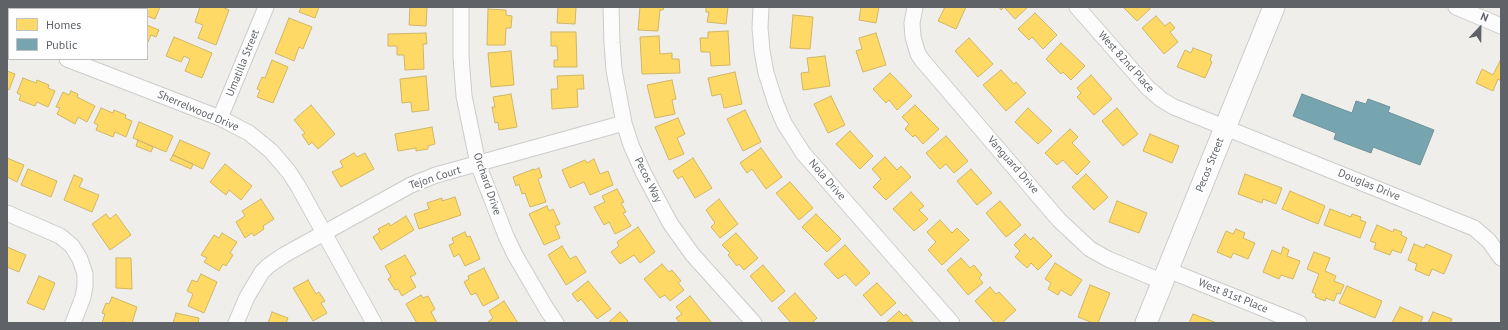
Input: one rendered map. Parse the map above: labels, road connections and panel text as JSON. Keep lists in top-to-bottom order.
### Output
{
  "streets": {
    "main road": ["Pecos Street"],
    "street": [
      "West 82nd Place",
      "Umatilla Street",
      "Sherrelwood Drive",
      "Vanguard Drive",
      "Tejon Court",
      "Pecos Way",
      "Nola Drive",
      "Orchard Drive",
      "Douglas Drive",
      "West 81st Place"
    ]
  },
  "crossings": [
    ["West 82nd Place", "Pecos Street"],
    ["West 82nd Place", "Douglas Drive"],
    ["Umatilla Street", "Sherrelwood Drive"],
    ["Sherrelwood Drive", "Tejon Court"],
    ["Vanguard Drive", "Pecos Street"],
    ["Vanguard Drive", "West 81st Place"],
    ["Pecos Street", "Douglas Drive"],
    ["Pecos Street", "West 81st Place"],
    ["Tejon Court", "Pecos Way"],
    ["Tejon Court", "Orchard Drive"]
  ],
  "legend": ["Homes", "Public"],
  "north": "top"
}
